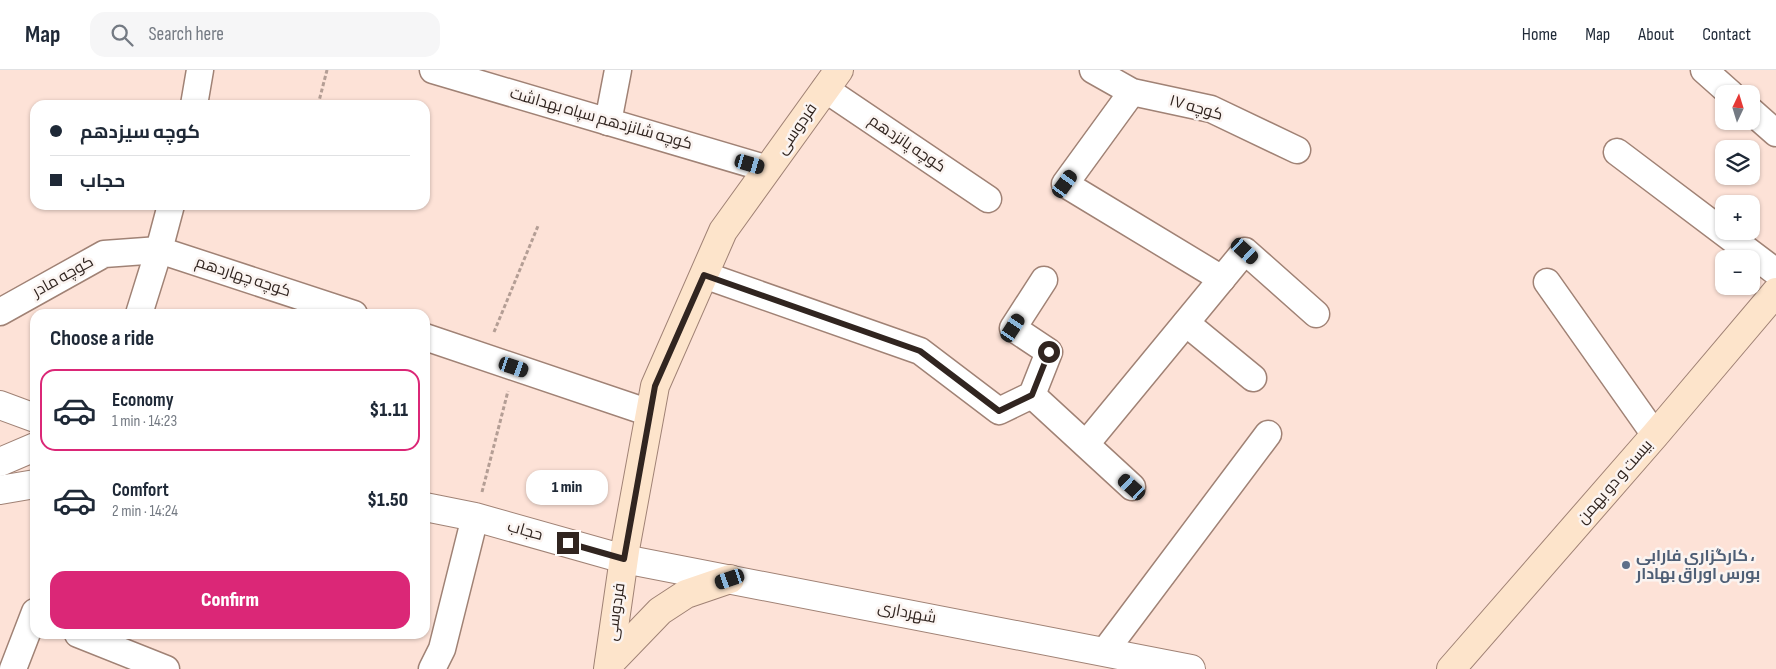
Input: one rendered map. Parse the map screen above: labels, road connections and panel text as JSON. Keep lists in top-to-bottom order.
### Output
{
  "streets": {
    "main road": ["فردوسی", "بیست و دو بهمن"],
    "street": [
      "۱۷ کوچه",
      "کوچه شانزدهم سپاه بهداشت",
      "کوچه پانزدهم",
      "کوچه مادر",
      "کوچه چهاردهم",
      "حجاب",
      "شهرداری"
    ]
  },
  "crossings": [
    ["کوچه شانزدهم سپاه بهداشت", "فردوسی"],
    ["فردوسی", "کوچه پانزدهم"],
    ["فردوسی", "حجاب"],
    ["فردوسی", "شهرداری"],
    ["کوچه مادر", "کوچه چهاردهم"],
    ["حجاب", "شهرداری"]
  ],
  "places": ["کارگزاری فارابی ، بورس اوراق بهادار"],
  "north": "top",
  "page": {
    "header": "Map",
    "search": "Search here",
    "nav": [
      "Home",
      "Map",
      "About",
      "Contact"
    ],
    "map_buttons": ["+", "−"],
    "banner": ["کوچه سیزدهم", "حجاب"],
    "heading": "Choose a ride",
    "list": [
      {
        "name": "Economy",
        "note": "1 min · 14:23",
        "value": "$1.11"
      },
      {
        "name": "Comfort",
        "note": "2 min · 14:24",
        "value": "$1.50"
      }
    ],
    "bubble": "1 min",
    "buttons": "Confirm"
  }
}
